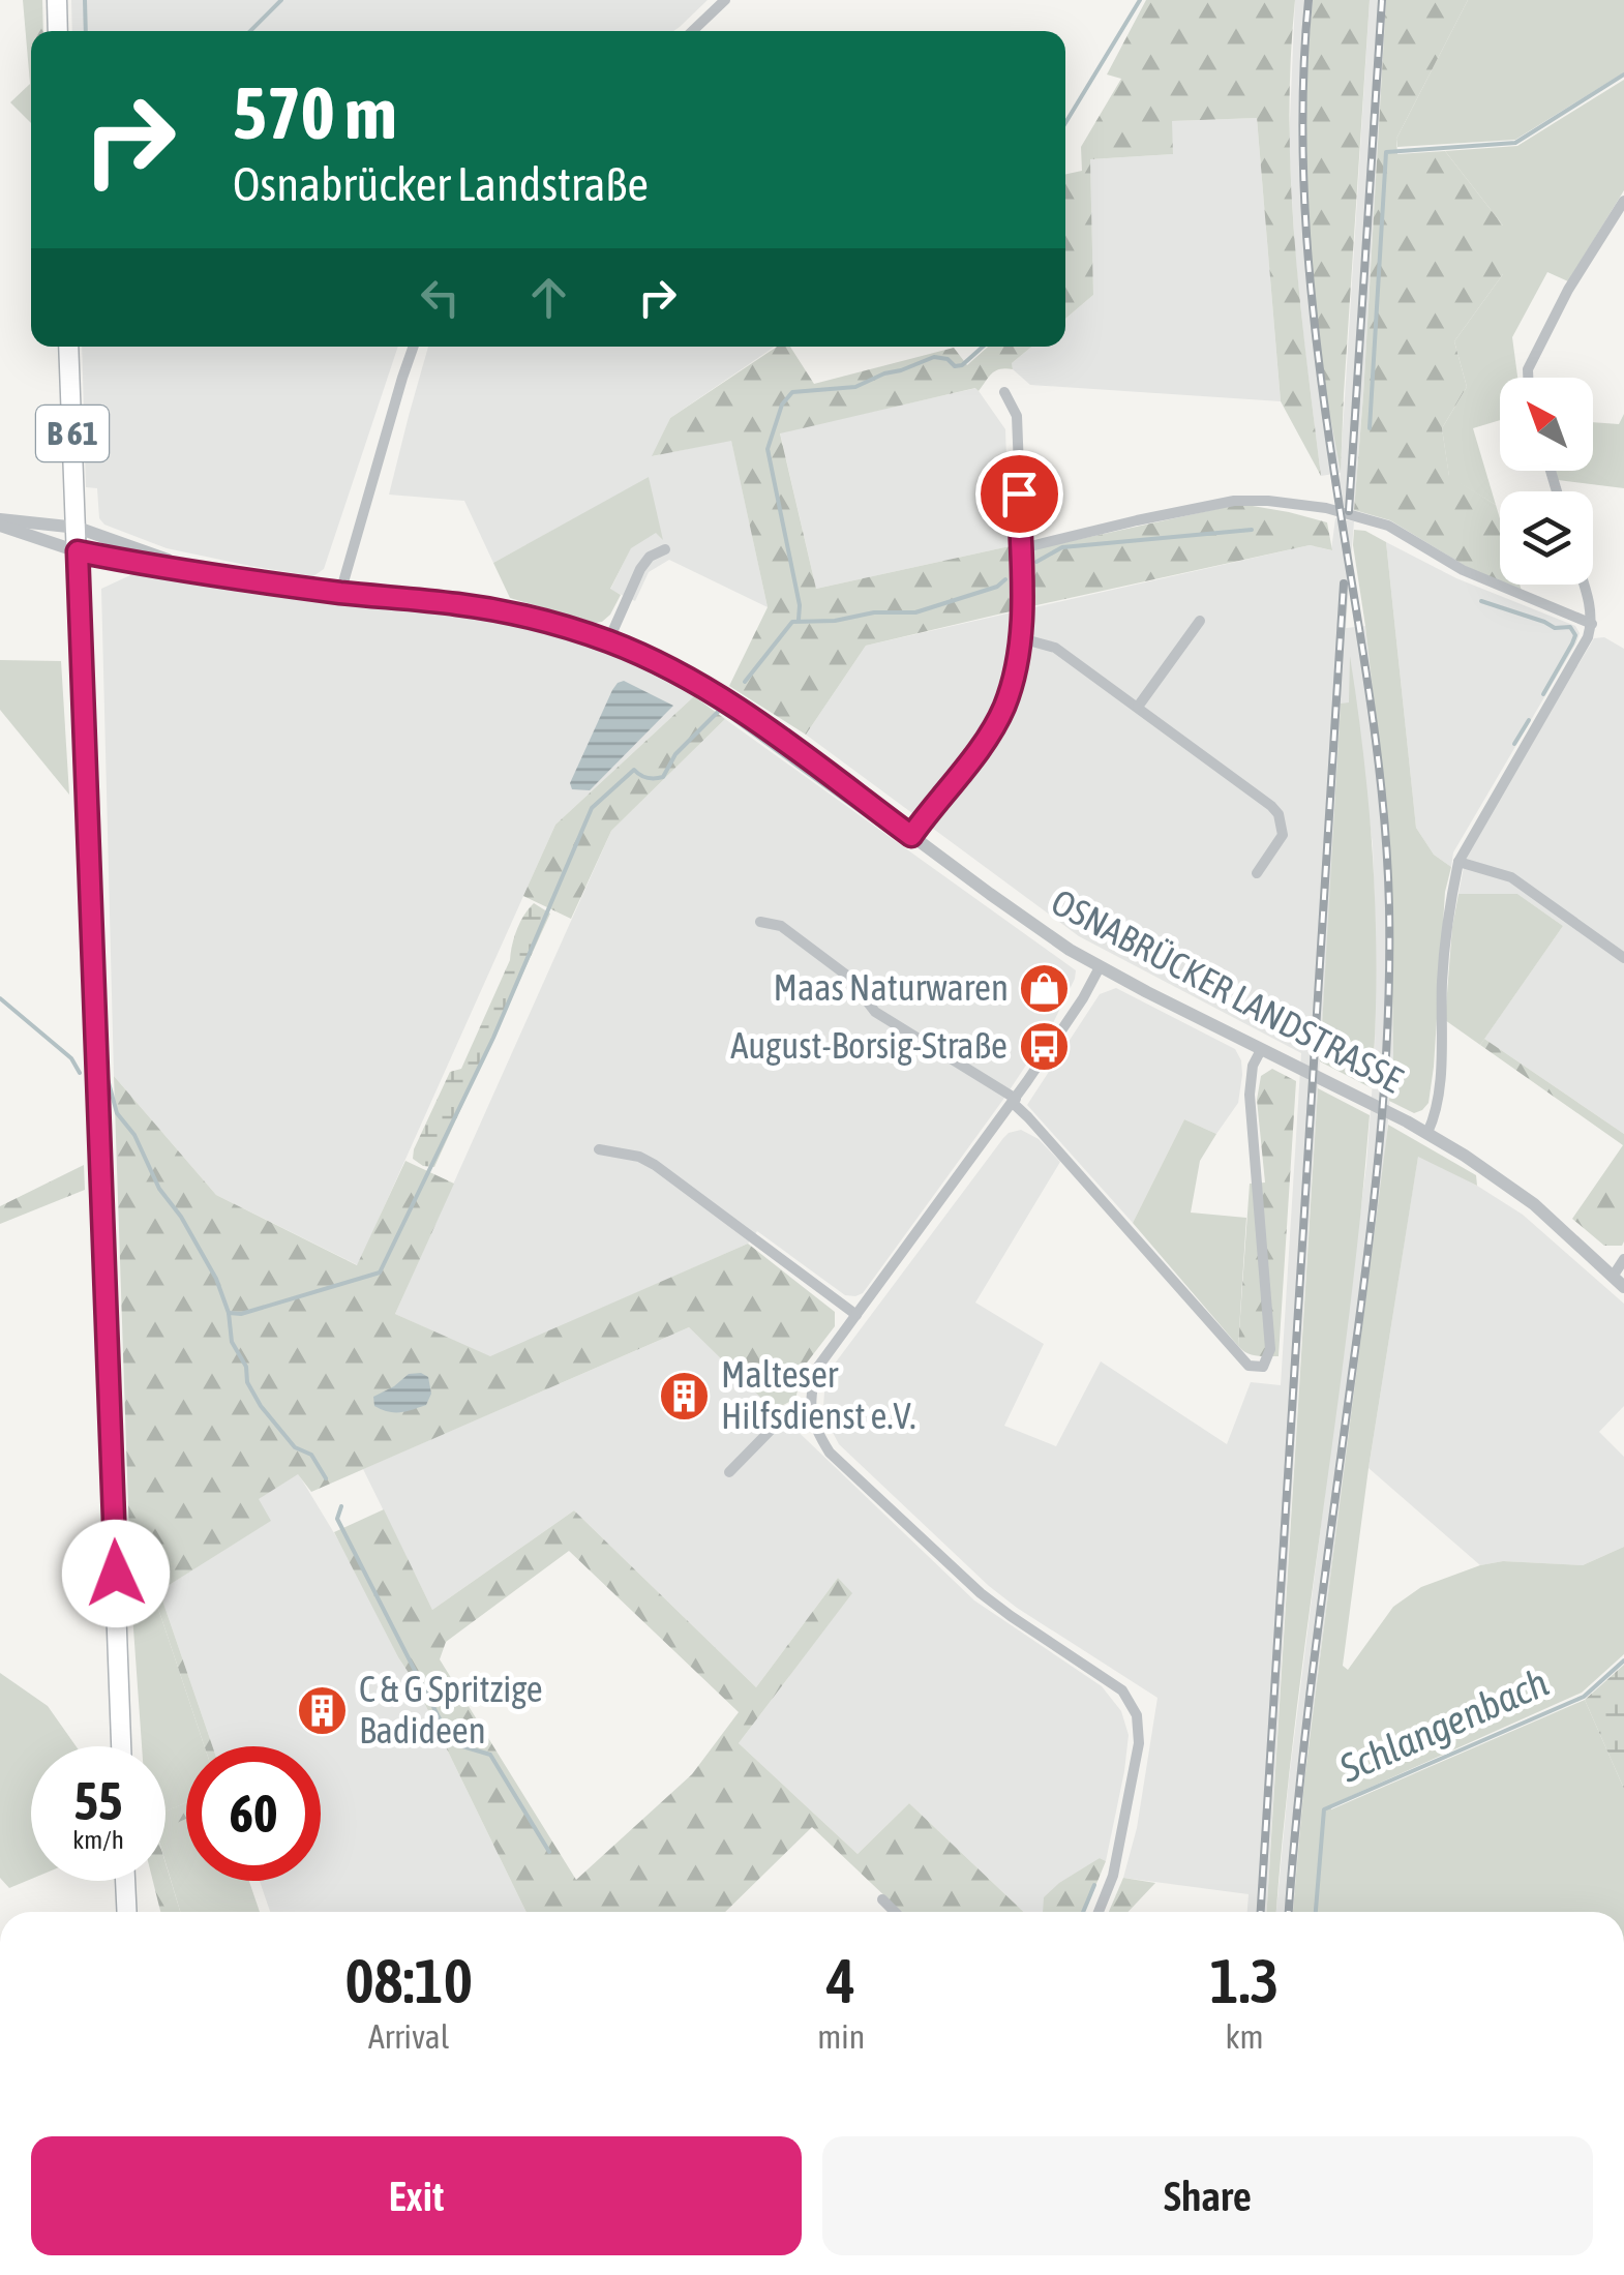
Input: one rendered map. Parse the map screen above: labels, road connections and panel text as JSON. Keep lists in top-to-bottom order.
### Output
{
  "streets": {
    "main road": ["B 61"],
    "street": ["OSNABRÜCKER LANDSTRASSE"]
  },
  "crossings": [
    ["B 61", "OSNABRÜCKER LANDSTRASSE"]
  ],
  "water": ["Schlangenbach"],
  "places": {
    "shop": ["Maas Naturwaren"],
    "bus stop": ["August-Borsig-Straße"],
    "building": ["Malteser Hilfsdienst e.V.", "C & G Spritzige Badideen"]
  },
  "north": "top left",
  "page": {
    "turn": ["570 m", "Osnabrücker Landstraße"],
    "speed": "55 km/h",
    "limit": "60",
    "eta": [
      "08:10",
      "Arrival",
      "4",
      "min",
      "1.3",
      "km"
    ],
    "buttons": ["Exit", "Share"]
  }
}
